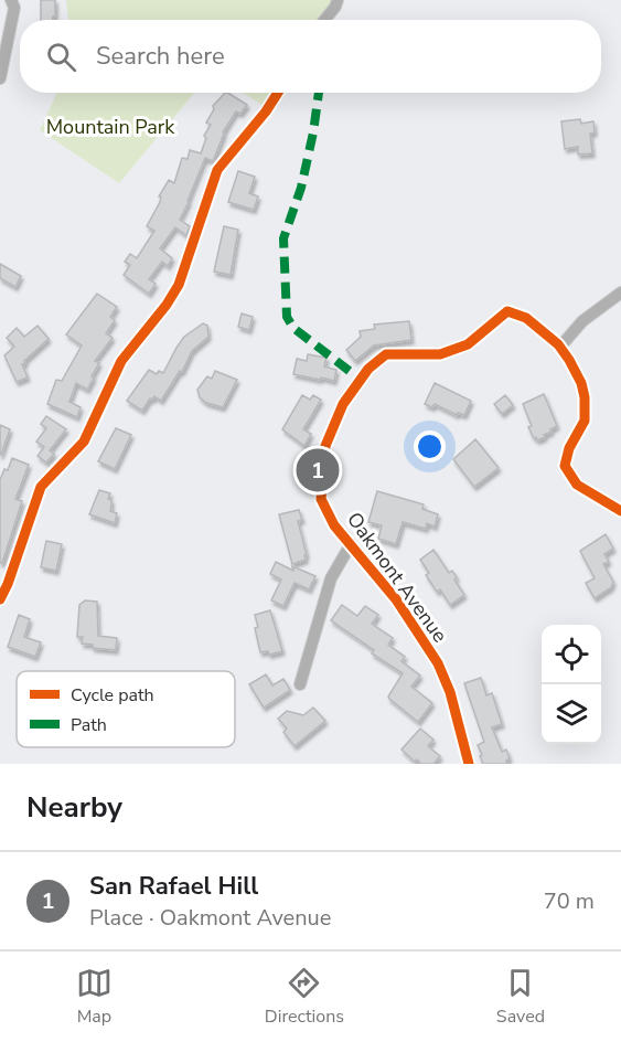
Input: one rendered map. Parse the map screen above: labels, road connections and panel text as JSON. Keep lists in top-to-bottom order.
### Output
{
  "streets": {
    "street": ["Oakmont Avenue"]
  },
  "parks": ["Mountain Park"],
  "legend": ["Cycle path", "Path"],
  "page": {
    "search": "Search here",
    "pins": "1",
    "heading": "Nearby",
    "list": [
      {
        "mark": "1",
        "name": "San Rafael Hill",
        "note": "Place · Oakmont Avenue",
        "value": "70 m"
      }
    ],
    "nav": ["Map", "Directions", "Saved"]
  }
}
